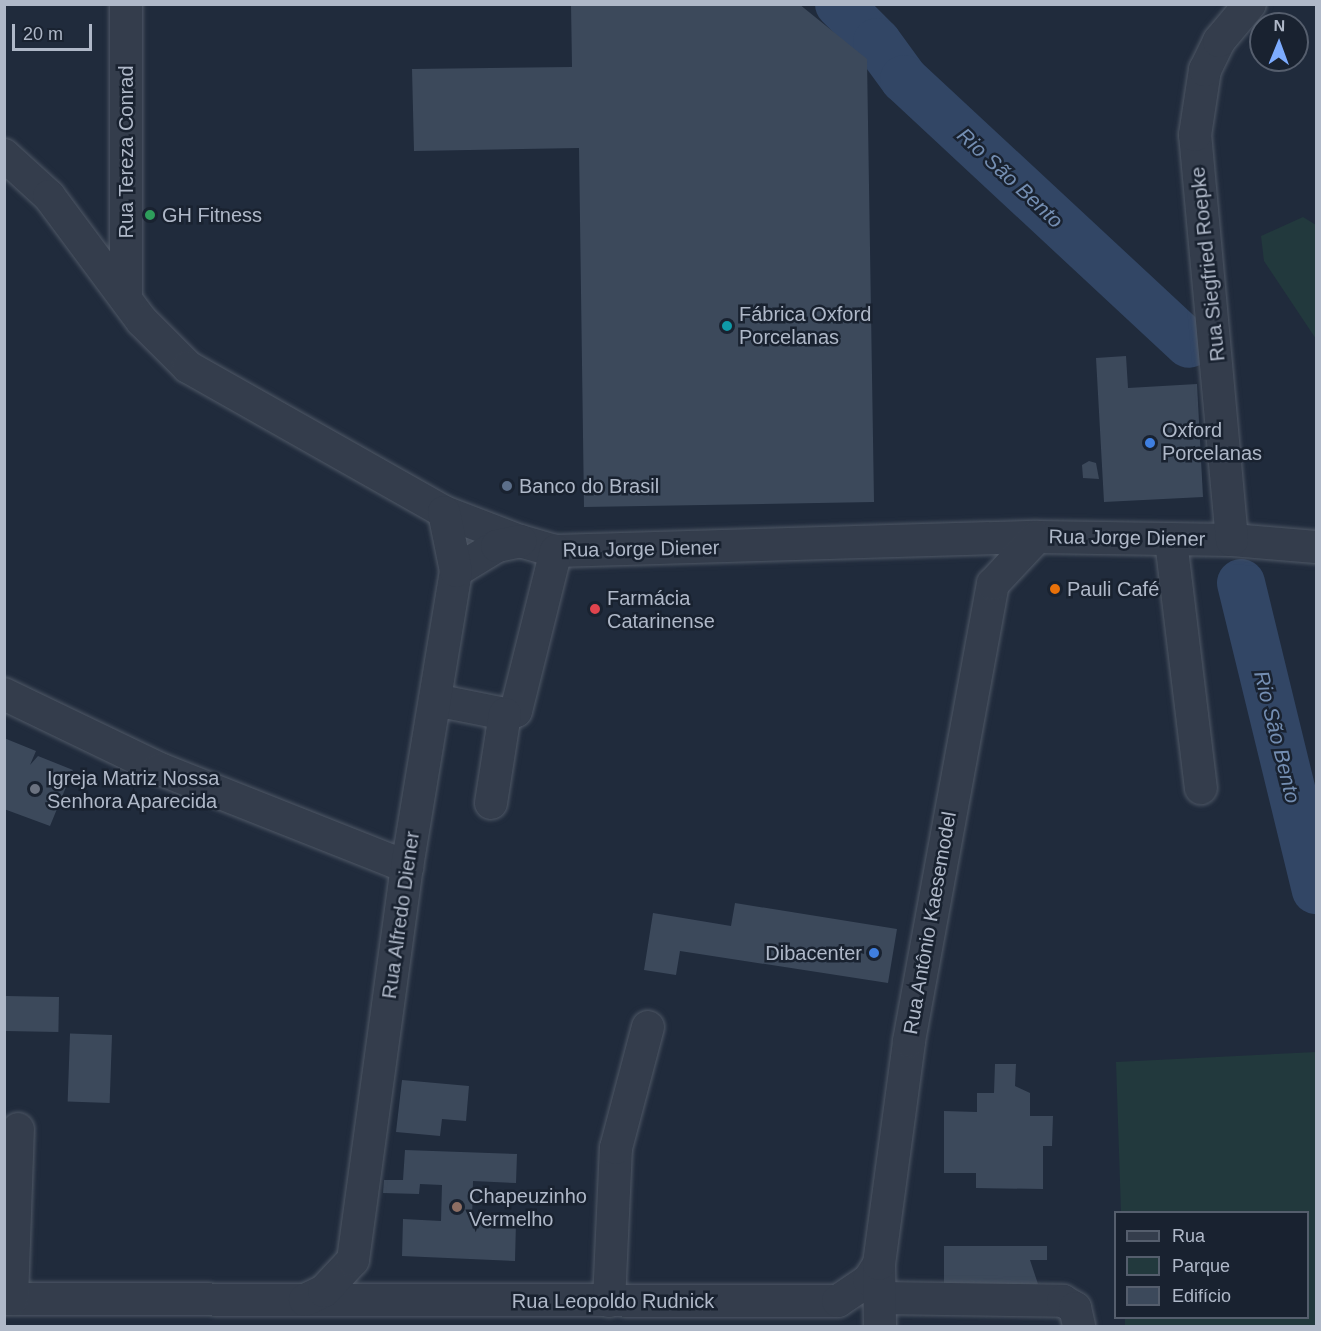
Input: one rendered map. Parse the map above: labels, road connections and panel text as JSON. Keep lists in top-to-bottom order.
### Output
{
  "streets": {
    "street": [
      "Rua Tereza Conrad",
      "Rua Siegfried Roepke",
      "Rua Jorge Diener",
      "Rua Alfredo Diener",
      "Rua Antônio Kaesemodel",
      "Rua Leopoldo Rudnick"
    ]
  },
  "crossings": [
    ["Rua Tereza Conrad", "Rua Jorge Diener"],
    ["Rua Siegfried Roepke", "Rua Jorge Diener"],
    ["Rua Jorge Diener", "Rua Alfredo Diener"]
  ],
  "water": ["Rio São Bento"],
  "places": [
    "GH Fitness",
    "Fábrica Oxford Porcelanas",
    "Oxford Porcelanas",
    "Banco do Brasil",
    "Pauli Café",
    "Farmácia Catarinense",
    "Igreja Matriz Nossa Senhora Aparecida",
    "Dibacenter",
    "Chapeuzinho Vermelho"
  ],
  "legend": ["Rua", "Parque", "Edifício"],
  "scale_bar": "20 m",
  "north": "top"
}
